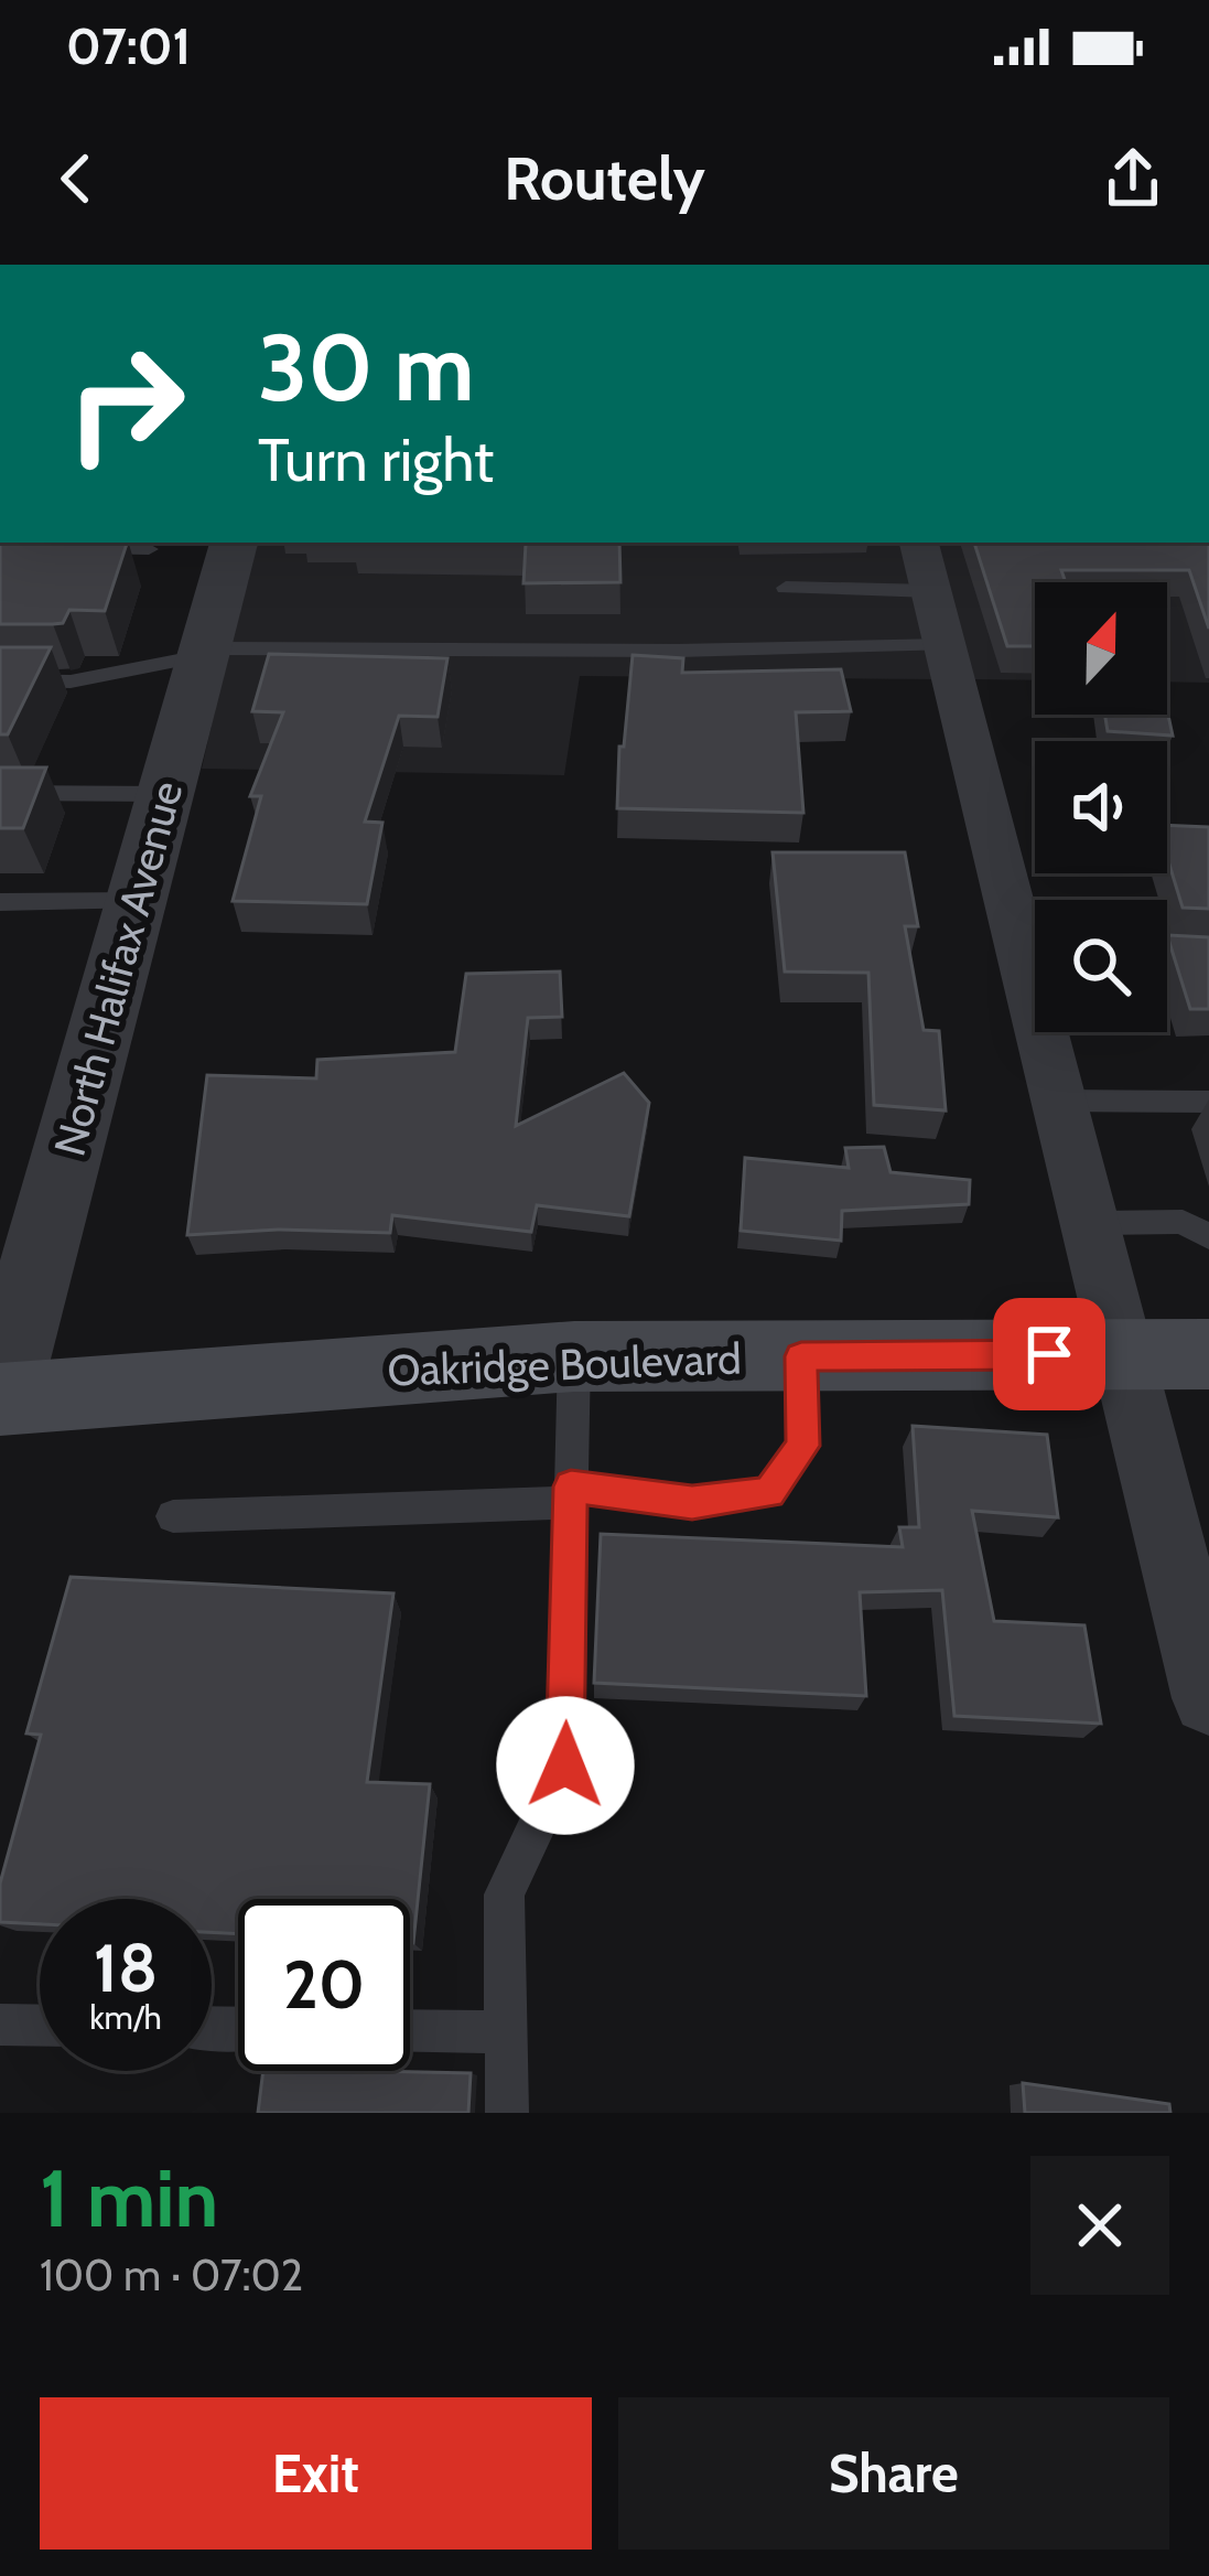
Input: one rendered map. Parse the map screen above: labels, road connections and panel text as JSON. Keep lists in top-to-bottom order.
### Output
{
  "streets": {
    "main road": ["Oakridge Boulevard"],
    "street": ["North Halifax Avenue"]
  },
  "crossings": [
    ["North Halifax Avenue", "Oakridge Boulevard"]
  ],
  "north": "top",
  "page": {
    "status": "07:01",
    "header": "Routely",
    "turn": ["30 m", "Turn right"],
    "speed": "18 km/h",
    "limit": "20",
    "heading": ["1 min", "100 m · 07:02"],
    "buttons": ["Exit", "Share"]
  }
}
